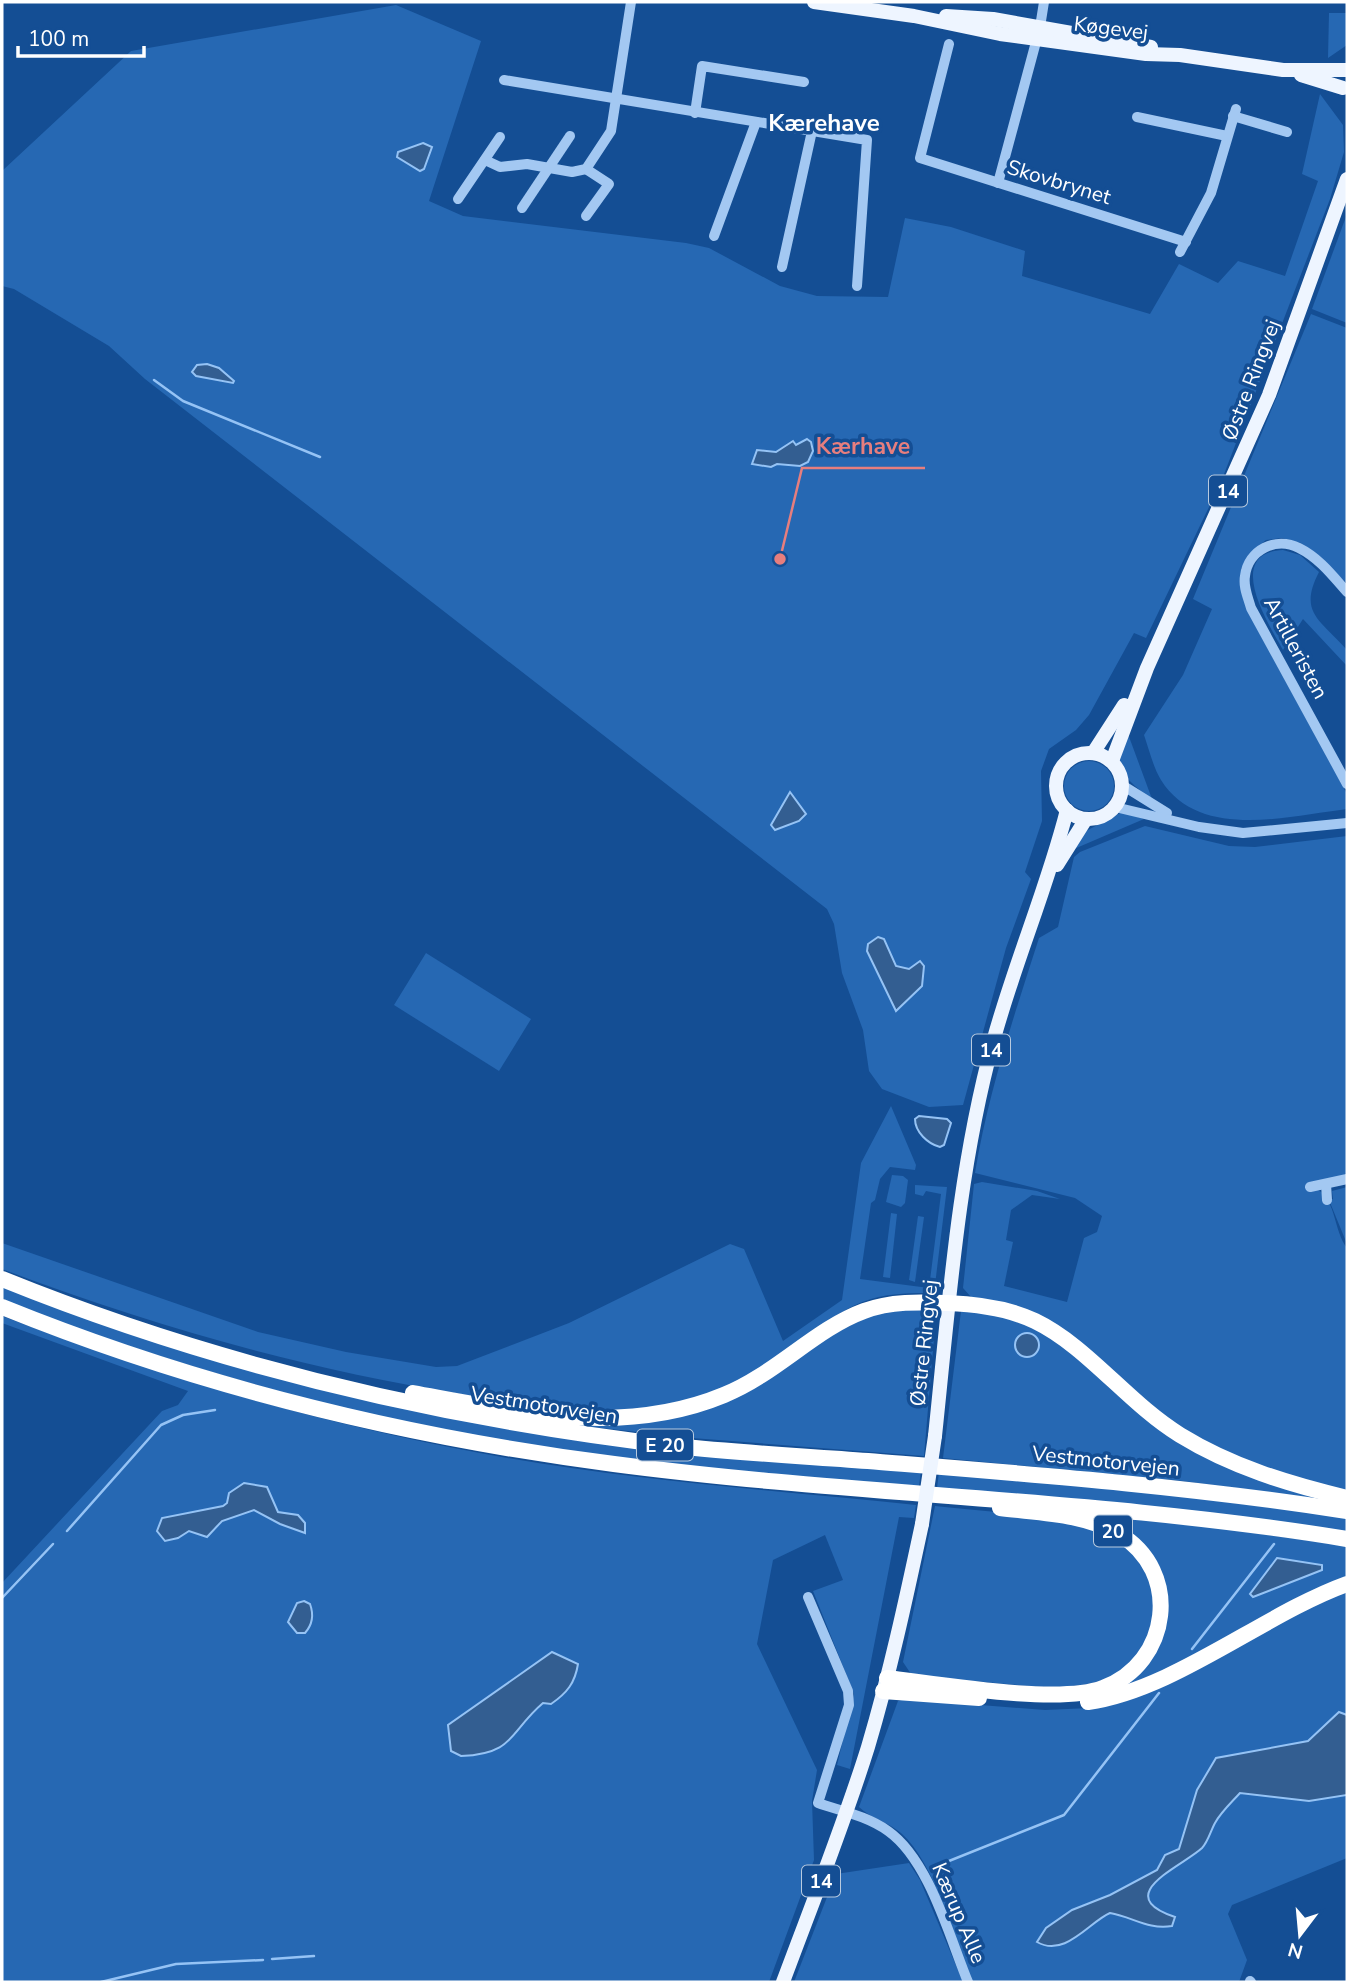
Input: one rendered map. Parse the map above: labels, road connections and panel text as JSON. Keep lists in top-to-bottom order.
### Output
{
  "streets": {
    "highway": ["Vestmotorvejen", "E 20", "20"],
    "main road": ["Køgevej", "Østre Ringvej", "14"],
    "street": ["Skovbrynet", "Artilleristen", "Kærup Alle"]
  },
  "crossings": [
    ["Østre Ringvej", "E 20"],
    ["Østre Ringvej", "20"],
    ["Østre Ringvej", "Kærup Alle"],
    ["Vestmotorvejen", "E 20"],
    ["E 20", "20"]
  ],
  "districts": ["Kærehave"],
  "places": ["Kærhave"],
  "scale_bar": "100 m",
  "north": "bottom"
}
